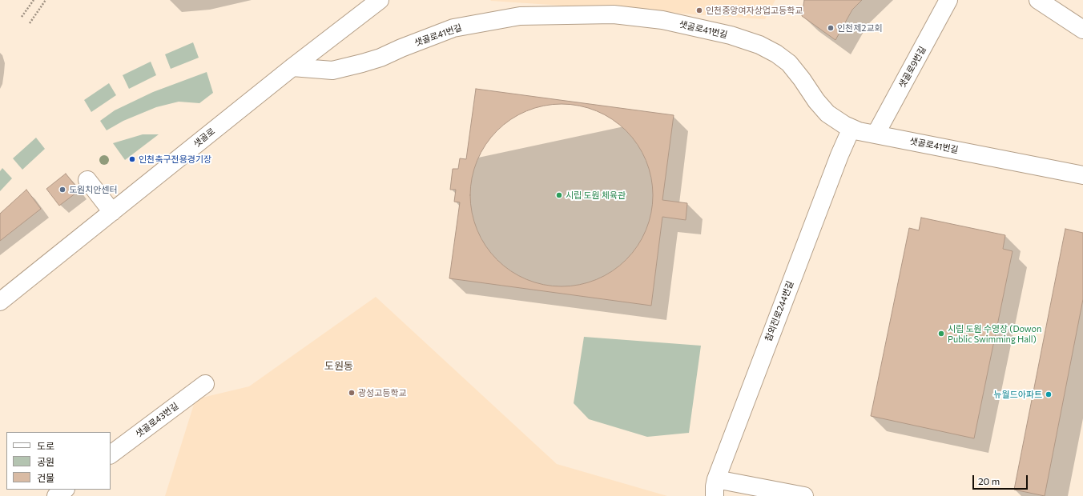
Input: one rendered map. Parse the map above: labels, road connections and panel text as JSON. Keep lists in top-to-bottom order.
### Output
{
  "streets": {
    "street": [
      "샛골로41번길",
      "샛골로9번길",
      "샛골로",
      "참외전로244번길",
      "샛골로43번길"
    ]
  },
  "crossings": [
    ["샛골로41번길", "샛골로9번길"],
    ["샛골로41번길", "샛골로"],
    ["샛골로41번길", "참외전로244번길"]
  ],
  "districts": ["도원동"],
  "places": [
    "인천중앙여자상업고등학교",
    "인천제2교회",
    "인천축구전용경기장",
    "도원치안센터",
    "시립 도원 체육관",
    "시립 도원 수영장 (Dowon Public Swimming Hall)",
    "광성고등학교",
    "뉴월드아파트"
  ],
  "legend": ["도로", "공원", "건물"],
  "scale_bar": "20 m"
}
